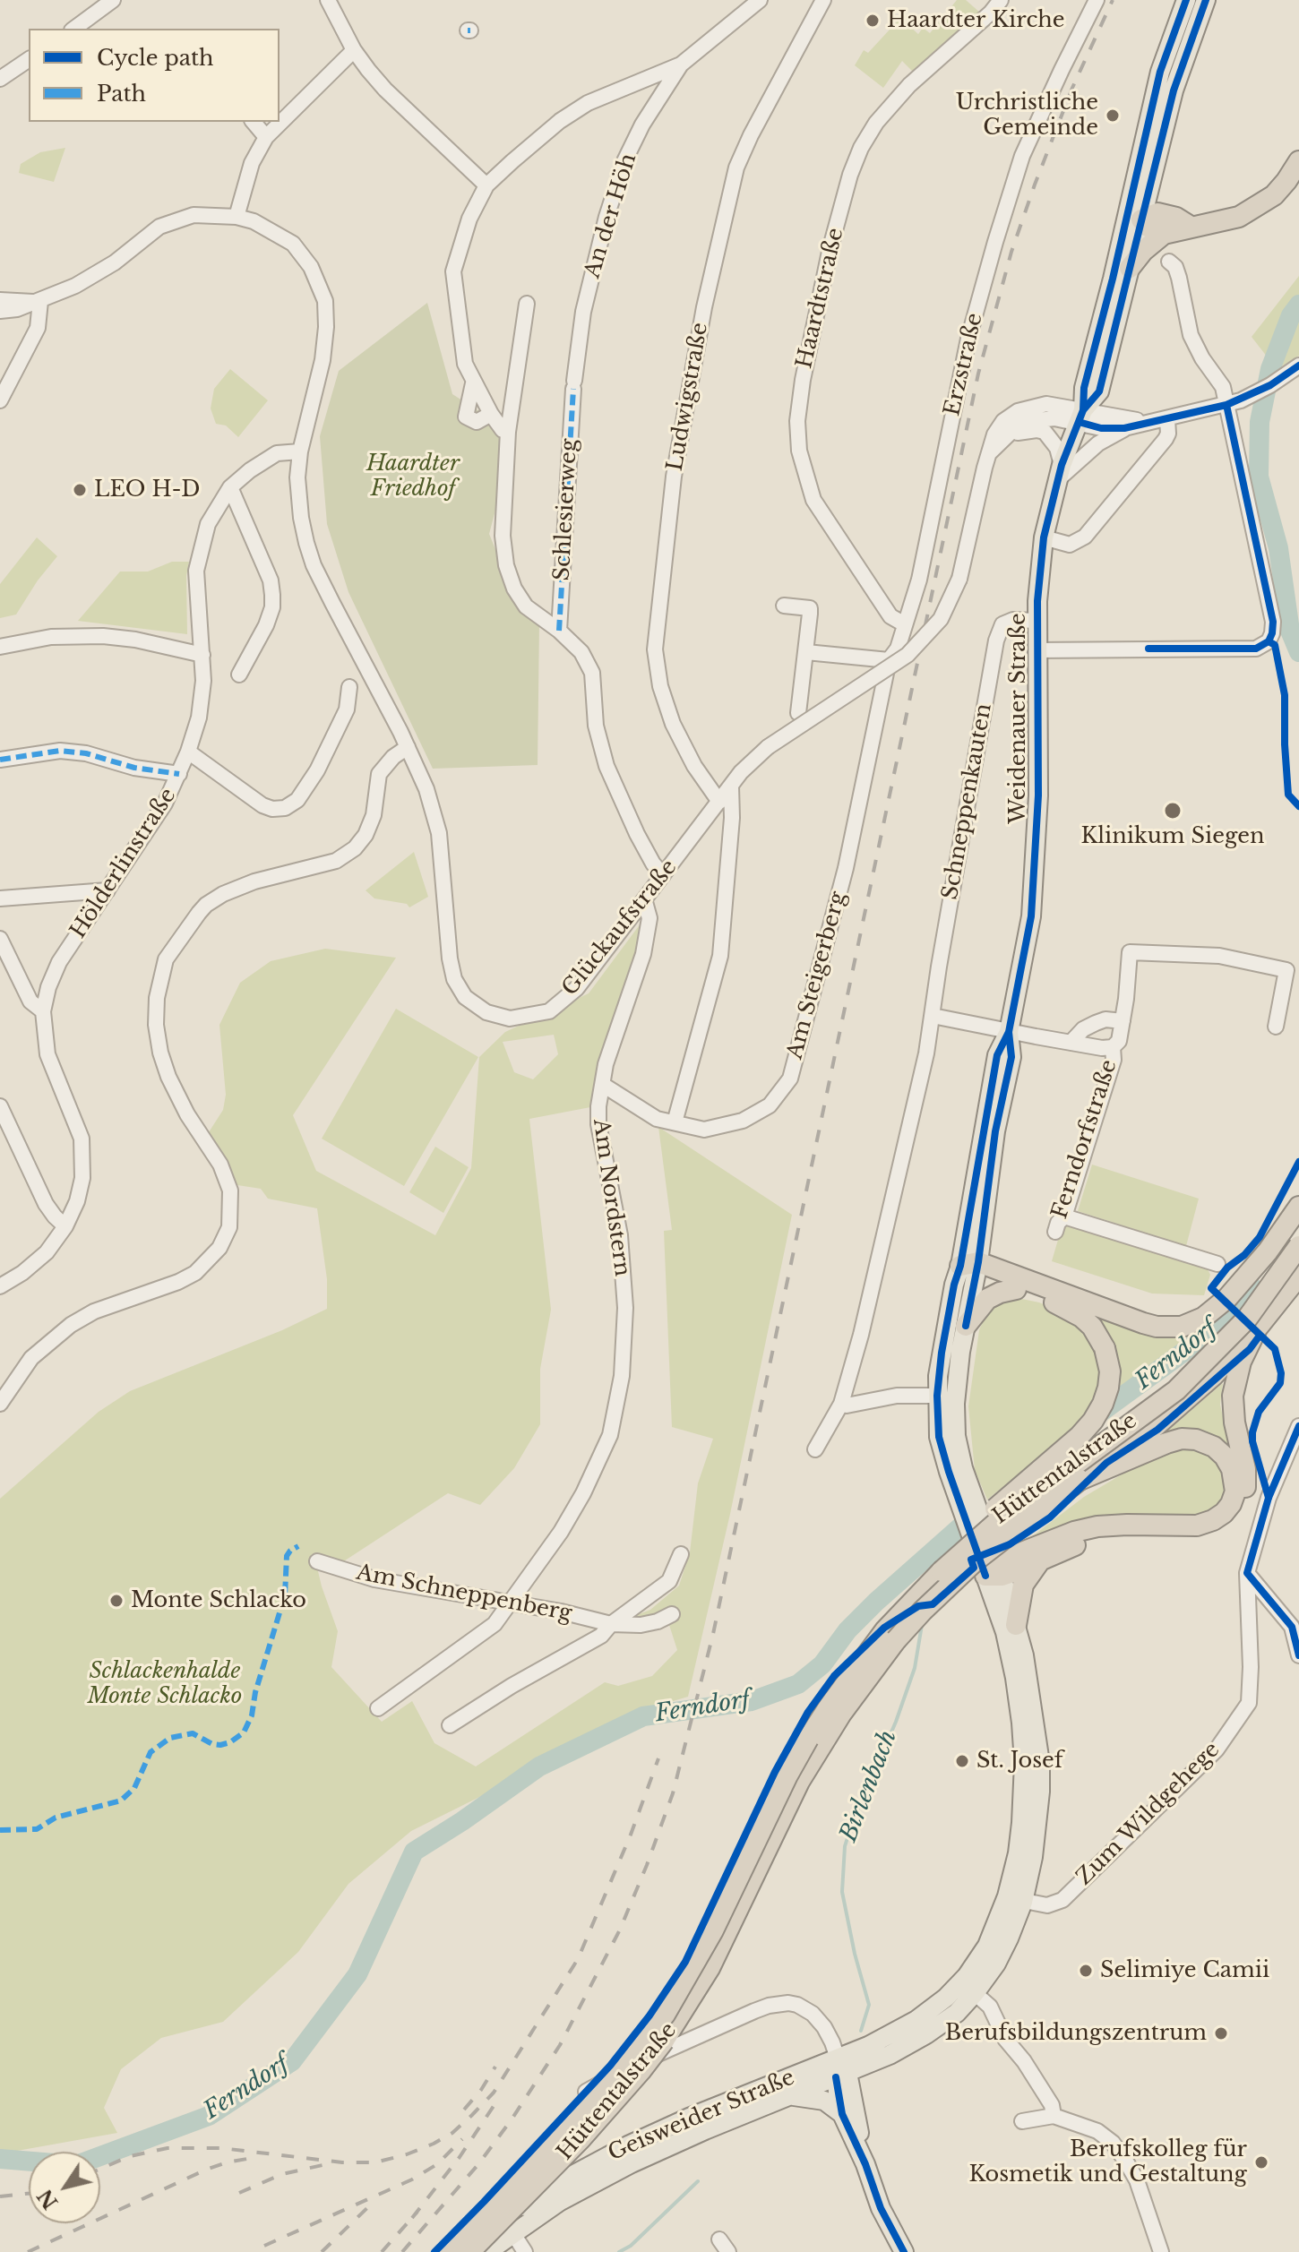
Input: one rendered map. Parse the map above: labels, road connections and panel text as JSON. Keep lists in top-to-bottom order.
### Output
{
  "streets": {
    "highway": ["Hüttentalstraße"],
    "main road": ["Weidenauer Straße", "Geisweider Straße"],
    "street": [
      "An der Höh",
      "Haardtstraße",
      "Erzstraße",
      "Ludwigstraße",
      "Schlesierweg",
      "Schneppenkauten",
      "Hölderlinstraße",
      "Glückaufstraße",
      "Am Steigerberg",
      "Ferndorfstraße",
      "Am Nordstern",
      "Am Schneppenberg",
      "Zum Wildgehege"
    ]
  },
  "crossings": [
    ["An der Höh", "Schlesierweg"],
    ["Haardtstraße", "Erzstraße"],
    ["Erzstraße", "Am Steigerberg"],
    ["Ludwigstraße", "Glückaufstraße"],
    ["Weidenauer Straße", "Schneppenkauten"],
    ["Weidenauer Straße", "Glückaufstraße"],
    ["Weidenauer Straße", "Ferndorfstraße"],
    ["Weidenauer Straße", "Zum Wildgehege"],
    ["Weidenauer Straße", "Geisweider Straße"],
    ["Hölderlinstraße", "Glückaufstraße"],
    ["Glückaufstraße", "Am Nordstern"],
    ["Am Steigerberg", "Am Nordstern"],
    ["Am Nordstern", "Am Schneppenberg"]
  ],
  "water": ["Ferndorf", "Birlenbach"],
  "parks": ["Haardter Friedhof", "Schlackenhalde Monte Schlacko"],
  "places": [
    "Haardter Kirche",
    "Urchristliche Gemeinde",
    "LEO H-D",
    "Klinikum Siegen",
    "Monte Schlacko",
    "St. Josef",
    "Selimiye Camii",
    "Berufsbildungszentrum",
    "Berufskolleg für Kosmetik und Gestaltung"
  ],
  "legend": ["Cycle path", "Path"],
  "north": "bottom left"
}
